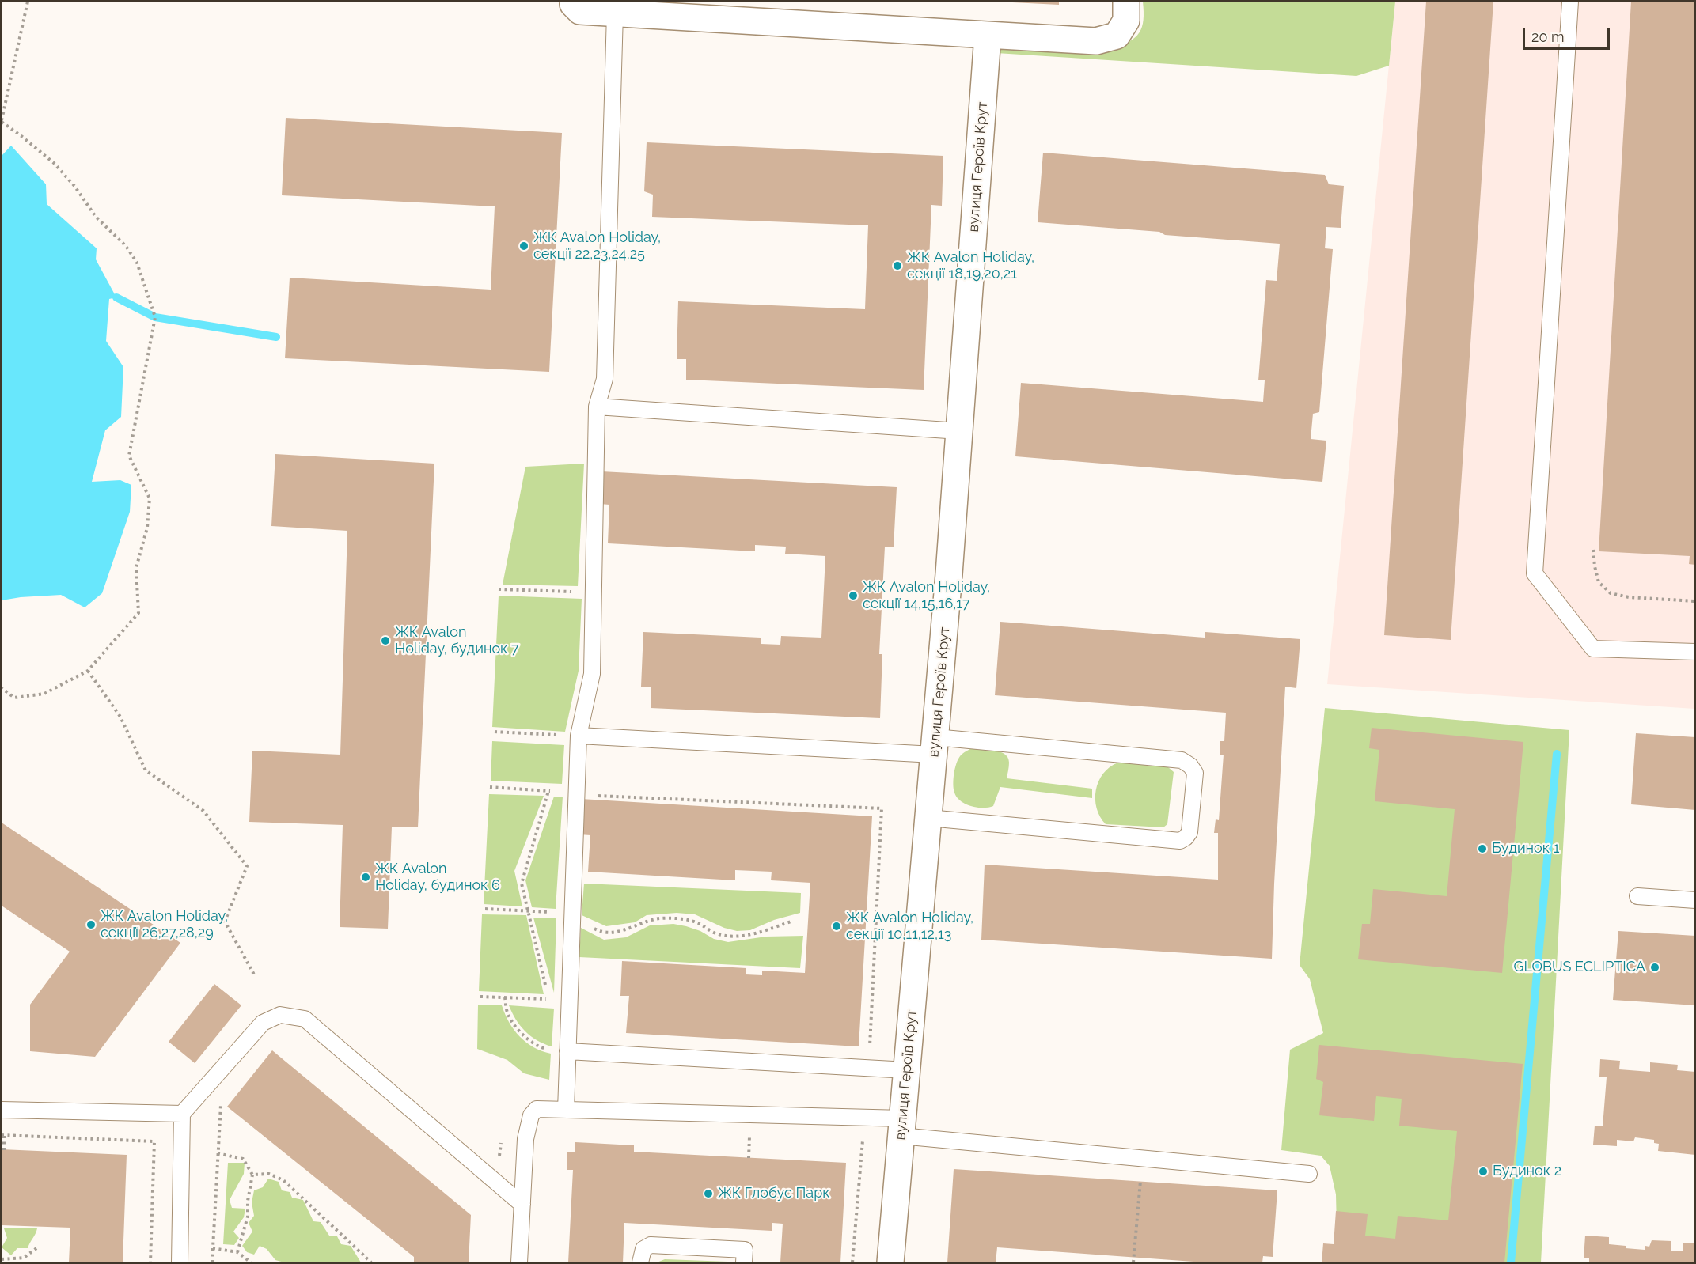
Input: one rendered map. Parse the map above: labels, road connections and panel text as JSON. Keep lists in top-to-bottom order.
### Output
{
  "streets": {
    "street": ["вулиця Героїв Крут"]
  },
  "places": [
    "ЖК Avalon Holiday, секції 22,23,24,25",
    "ЖК Avalon Holiday, секції 18,19,20,21",
    "ЖК Avalon Holiday, секції 14,15,16,17",
    "ЖК Avalon Holiday, будинок 7",
    "Будинок 1",
    "ЖК Avalon Holiday, будинок 6",
    "ЖК Avalon Holiday, секції 26,27,28,29",
    "ЖК Avalon Holiday, секції 10,11,12,13",
    "GLOBUS ECLIPTICA",
    "Будинок 2",
    "ЖК Глобус Парк"
  ],
  "scale_bar": "20 m"
}
